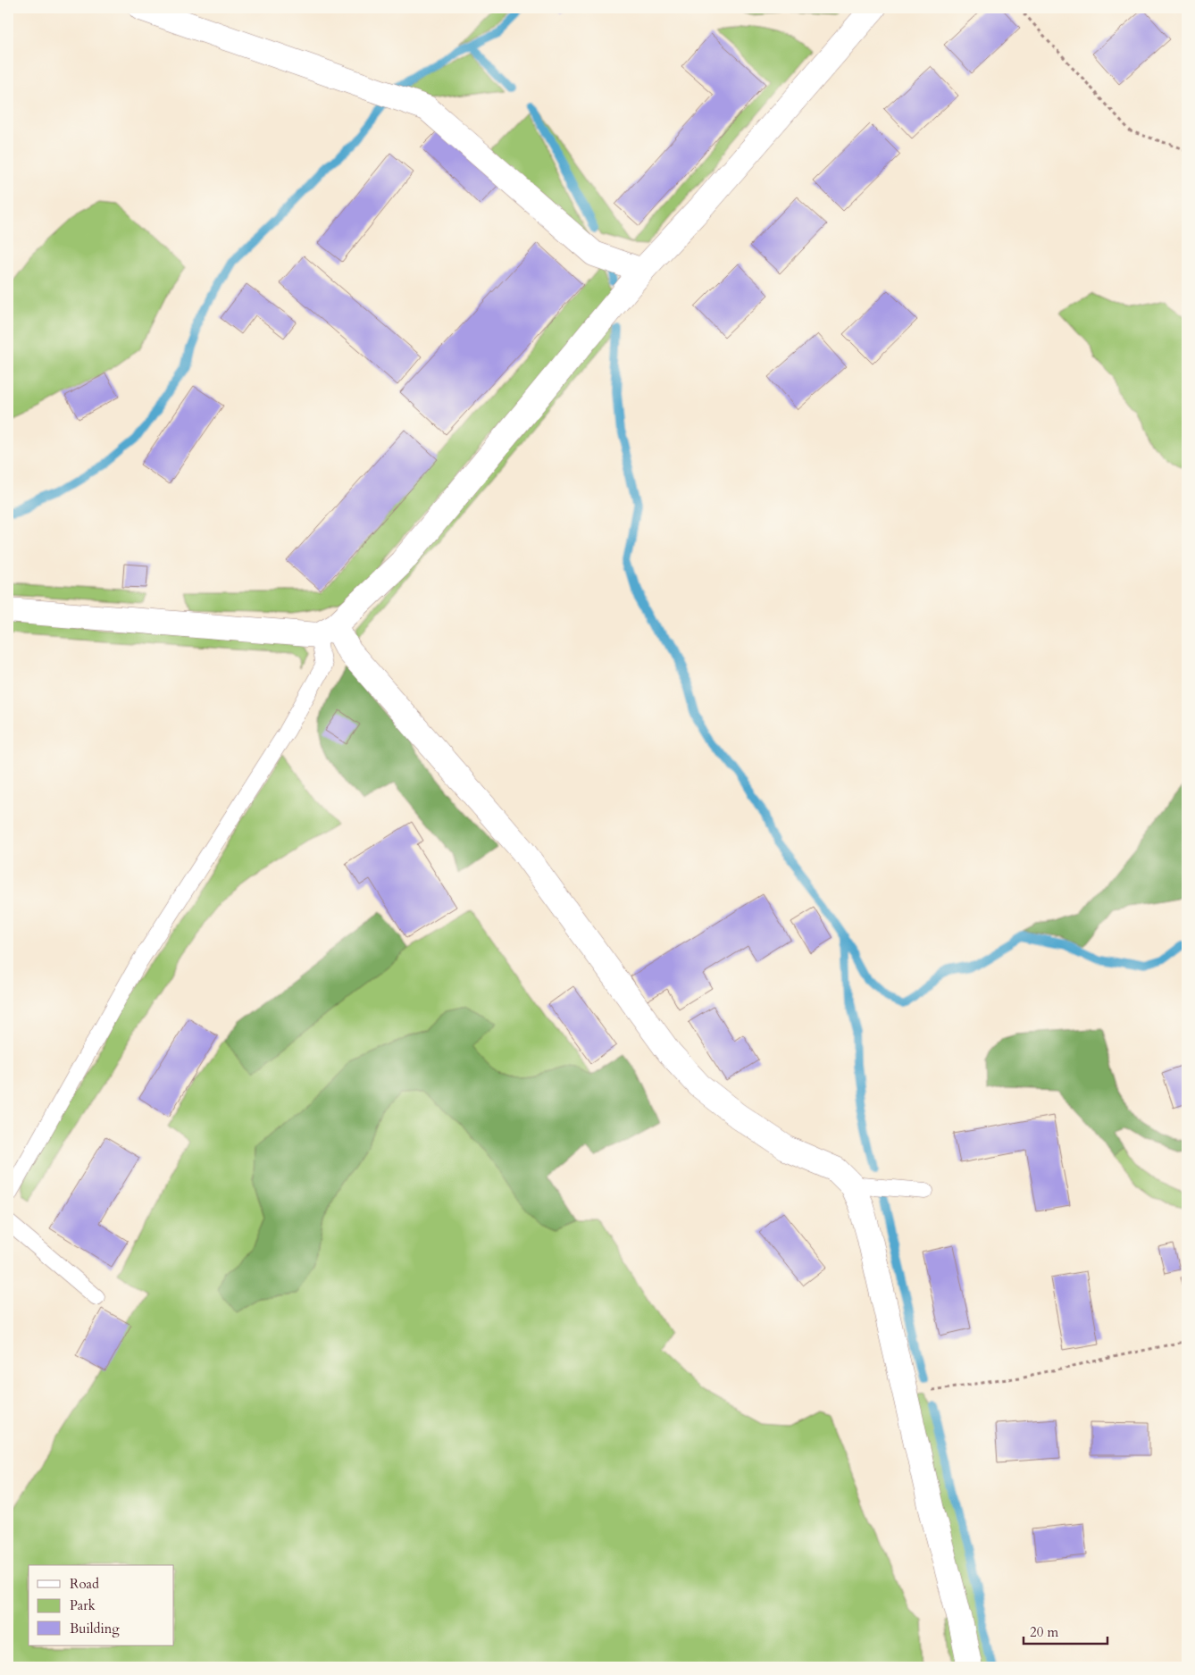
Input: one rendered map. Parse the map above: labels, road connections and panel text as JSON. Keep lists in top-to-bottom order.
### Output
{
  "legend": ["Road", "Park", "Building"],
  "scale_bar": "20 m"
}
